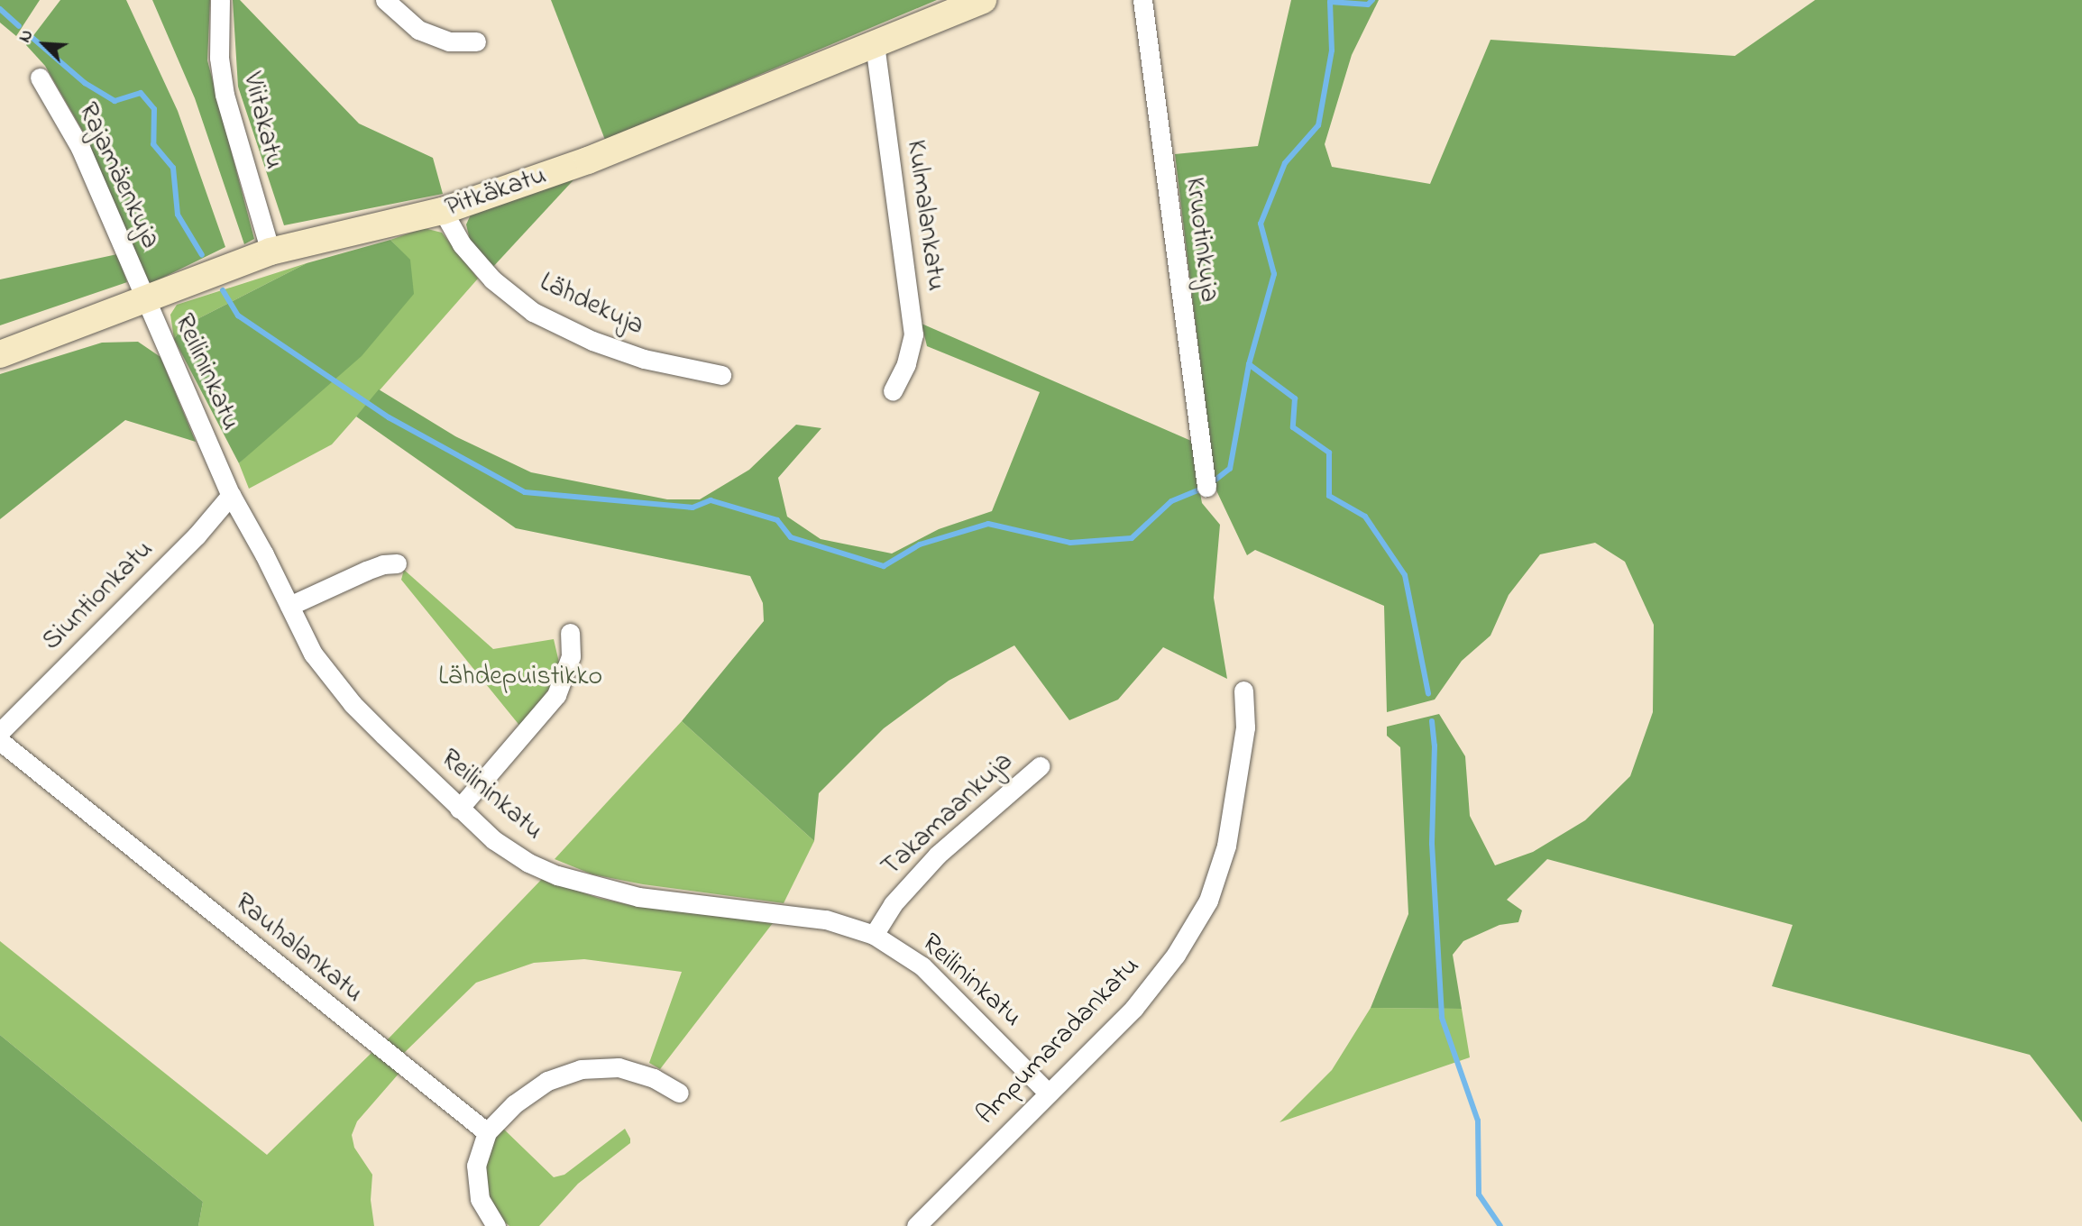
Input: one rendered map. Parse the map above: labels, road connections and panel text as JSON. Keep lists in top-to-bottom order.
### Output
{
  "streets": {
    "street": [
      "Viitakatu",
      "Rajamäenkuja",
      "Pitkäkatu",
      "Kulmalankatu",
      "Kruotinkuja",
      "Lähdekuja",
      "Reilininkatu",
      "Siuntionkatu",
      "Takamaankuja",
      "Rauhalankatu",
      "Ampumaradankatu"
    ]
  },
  "crossings": [
    ["Viitakatu", "Pitkäkatu"],
    ["Rajamäenkuja", "Pitkäkatu"],
    ["Rajamäenkuja", "Reilininkatu"],
    ["Pitkäkatu", "Kulmalankatu"],
    ["Pitkäkatu", "Lähdekuja"],
    ["Pitkäkatu", "Reilininkatu"],
    ["Reilininkatu", "Siuntionkatu"],
    ["Reilininkatu", "Takamaankuja"],
    ["Reilininkatu", "Ampumaradankatu"]
  ],
  "parks": ["Lähdepuistikko"],
  "north": "top left"
}
